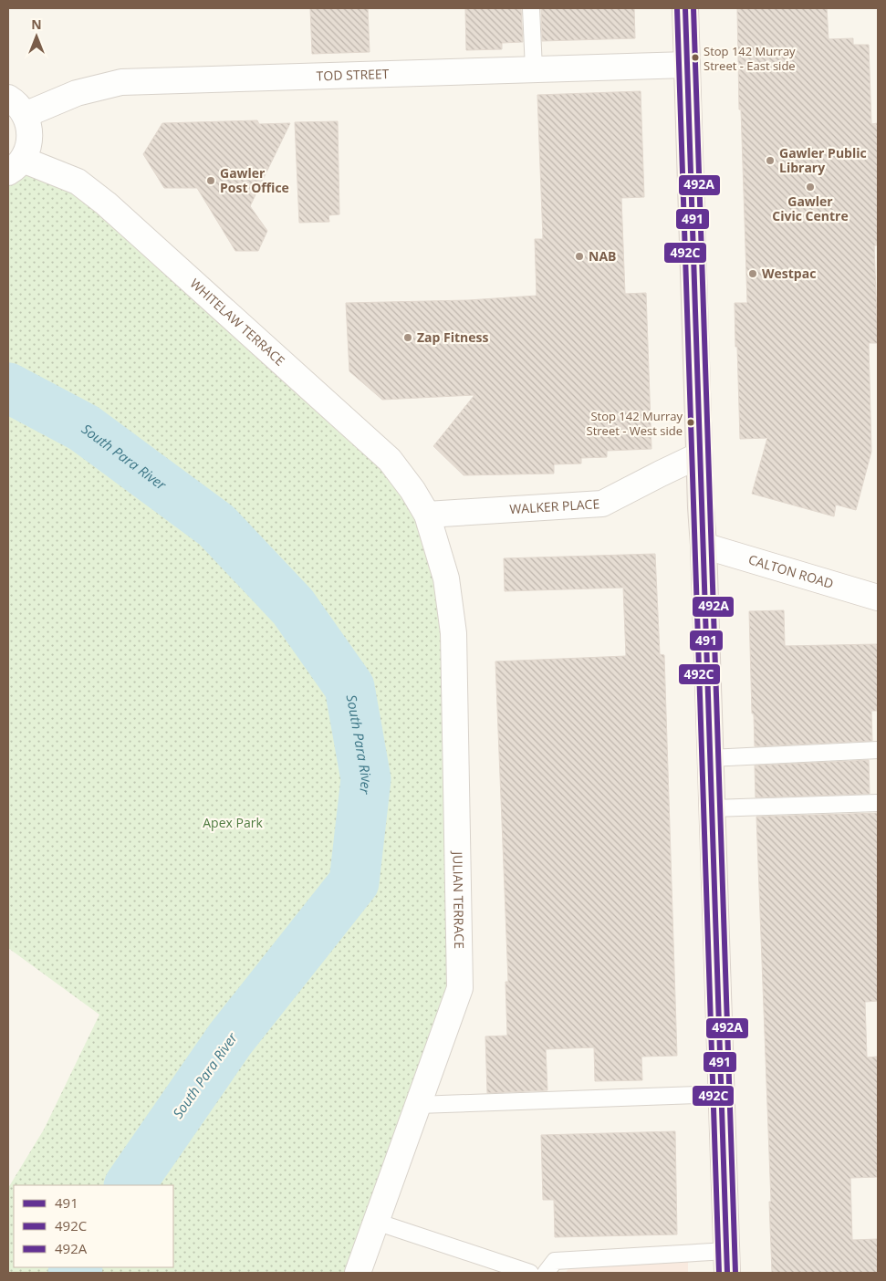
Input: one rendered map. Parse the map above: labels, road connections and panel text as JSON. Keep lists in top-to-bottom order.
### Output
{
  "streets": {
    "street": [
      "TOD STREET",
      "WHITELAW TERRACE",
      "WALKER PLACE",
      "CALTON ROAD",
      "JULIAN TERRACE"
    ]
  },
  "crossings": [
    ["WHITELAW TERRACE", "WALKER PLACE"],
    ["WHITELAW TERRACE", "JULIAN TERRACE"],
    ["WALKER PLACE", "JULIAN TERRACE"]
  ],
  "water": ["South Para River"],
  "parks": ["Apex Park"],
  "places": [
    "Stop 142 Murray Street - East side",
    "Gawler Public Library",
    "Gawler Post Office",
    "Gawler Civic Centre",
    "NAB",
    "Westpac",
    "Zap Fitness",
    "Stop 142 Murray Street - West side"
  ],
  "lines": ["transit line 491", "transit line 492C", "transit line 492A"],
  "legend": ["491", "492C", "492A"],
  "north": "top"
}
